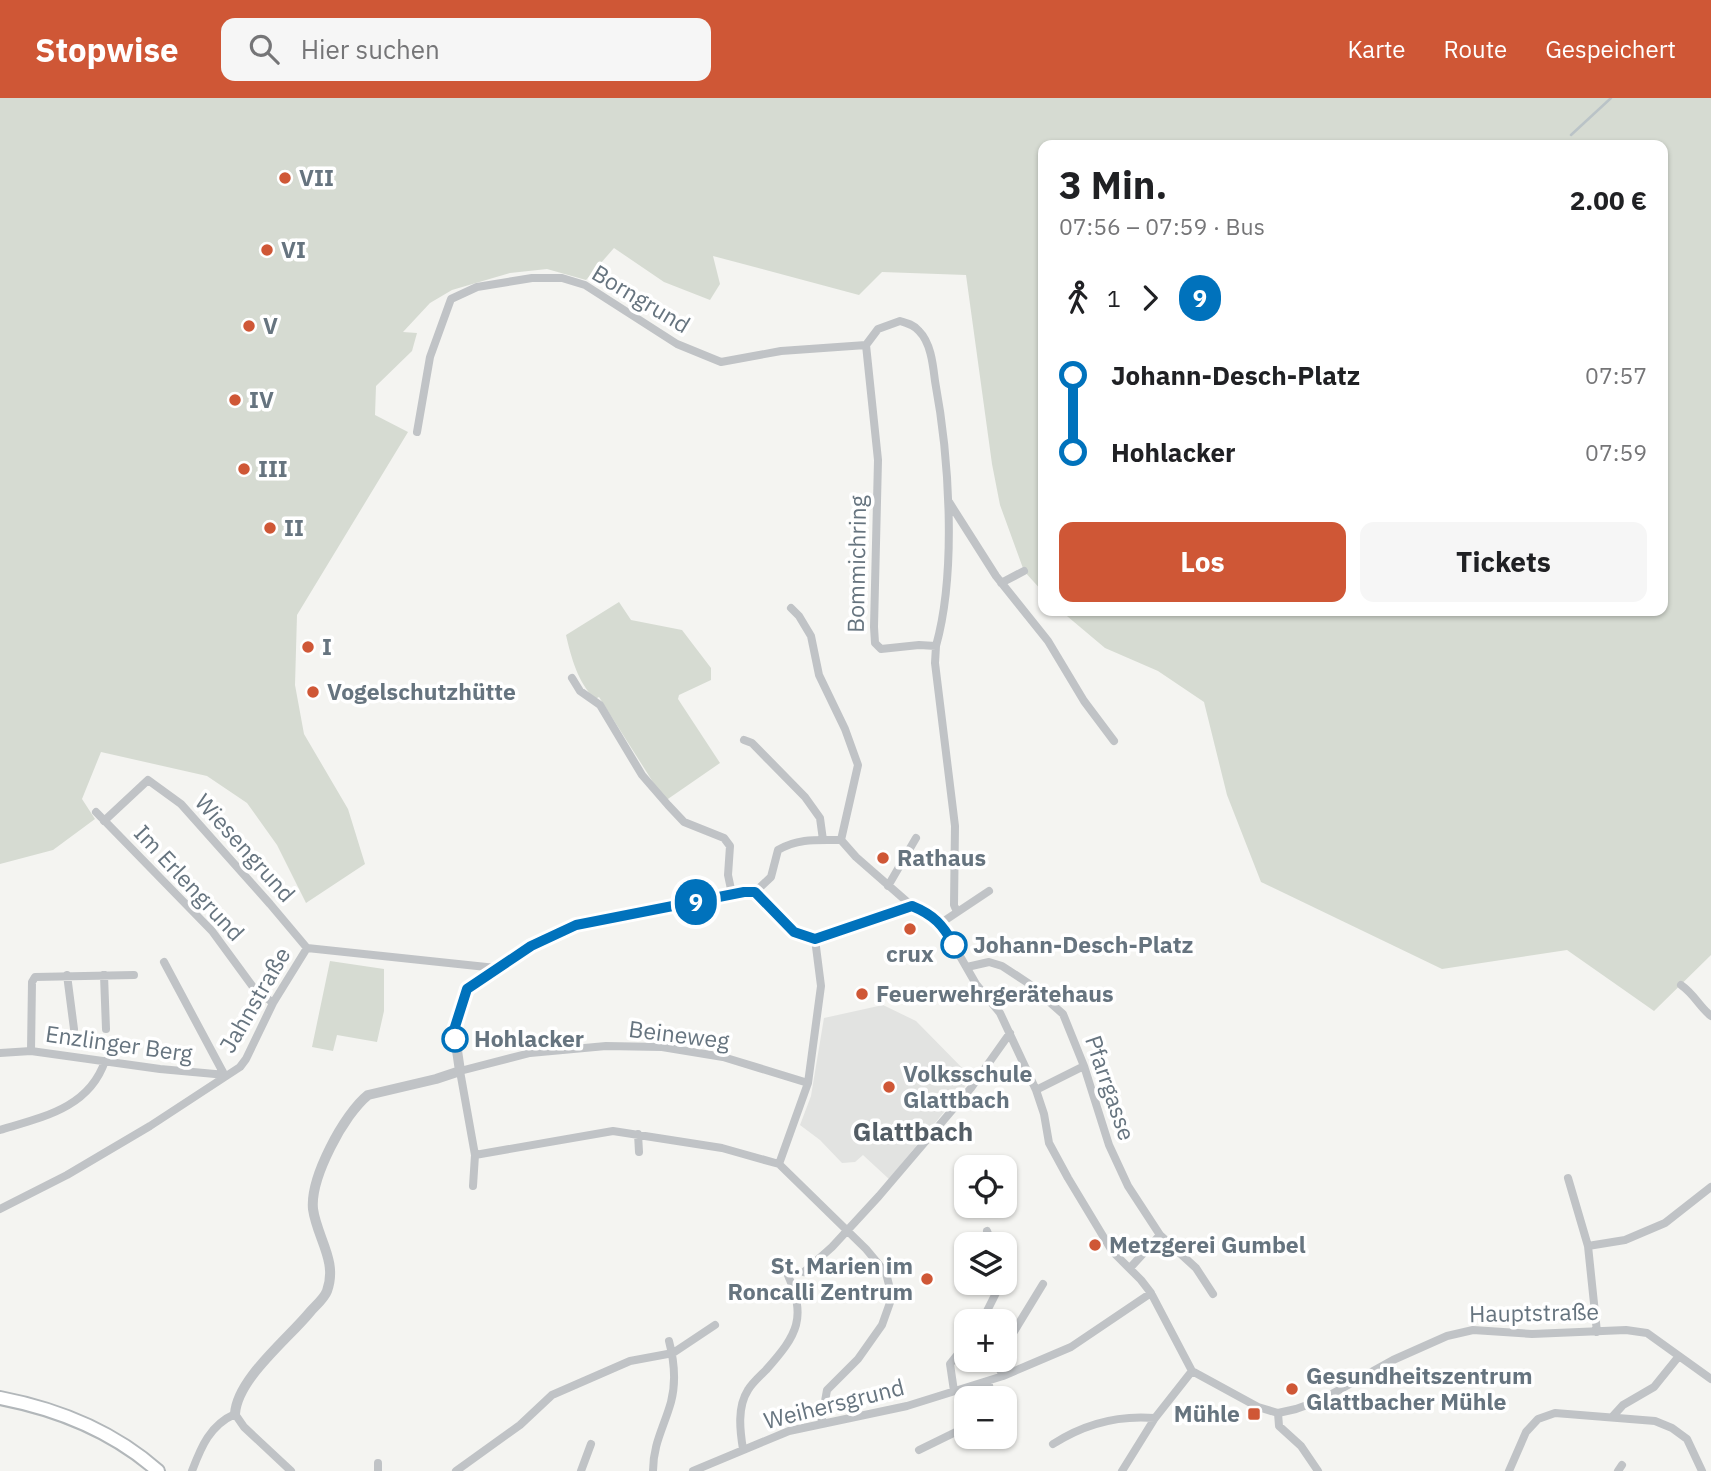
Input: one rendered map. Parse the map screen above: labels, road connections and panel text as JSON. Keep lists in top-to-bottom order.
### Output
{
  "streets": {
    "street": [
      "Borngrund",
      "Bommichring",
      "Wiesengrund",
      "Im Erlengrund",
      "Jahnstraße",
      "Beineweg",
      "Enzlinger Berg",
      "Pfarrgasse",
      "Hauptstraße",
      "Weihersgrund"
    ]
  },
  "crossings": [
    ["Borngrund", "Bommichring"],
    ["Wiesengrund", "Im Erlengrund"],
    ["Wiesengrund", "Jahnstraße"],
    ["Im Erlengrund", "Jahnstraße"],
    ["Jahnstraße", "Enzlinger Berg"]
  ],
  "districts": ["Glattbach"],
  "places": {
    "other": [
      "VII",
      "VI",
      "V",
      "IV",
      "III",
      "II",
      "I",
      "Vogelschutzhütte",
      "Rathaus",
      "crux",
      "Johann-Desch-Platz",
      "Feuerwehrgerätehaus",
      "Hohlacker",
      "Volksschule Glattbach",
      "Metzgerei Gumbel",
      "St. Marien im Roncalli Zentrum",
      "Gesundheitszentrum Glattbacher Mühle"
    ],
    "transit": ["Mühle"]
  },
  "lines": ["bus line 9"],
  "page": {
    "header": "Stopwise",
    "search": "Hier suchen",
    "nav": ["Karte", "Route", "Gespeichert"],
    "on_map": "9",
    "heading": ["3 Min.", "07:56 – 07:59 · Bus", "2.00 €"],
    "legs": ["1", "9"],
    "list": [
      {
        "name": "Johann-Desch-Platz",
        "value": "07:57"
      },
      {
        "name": "Hohlacker",
        "value": "07:59"
      }
    ],
    "buttons": ["Los", "Tickets"],
    "map_buttons": ["+", "−"]
  }
}
